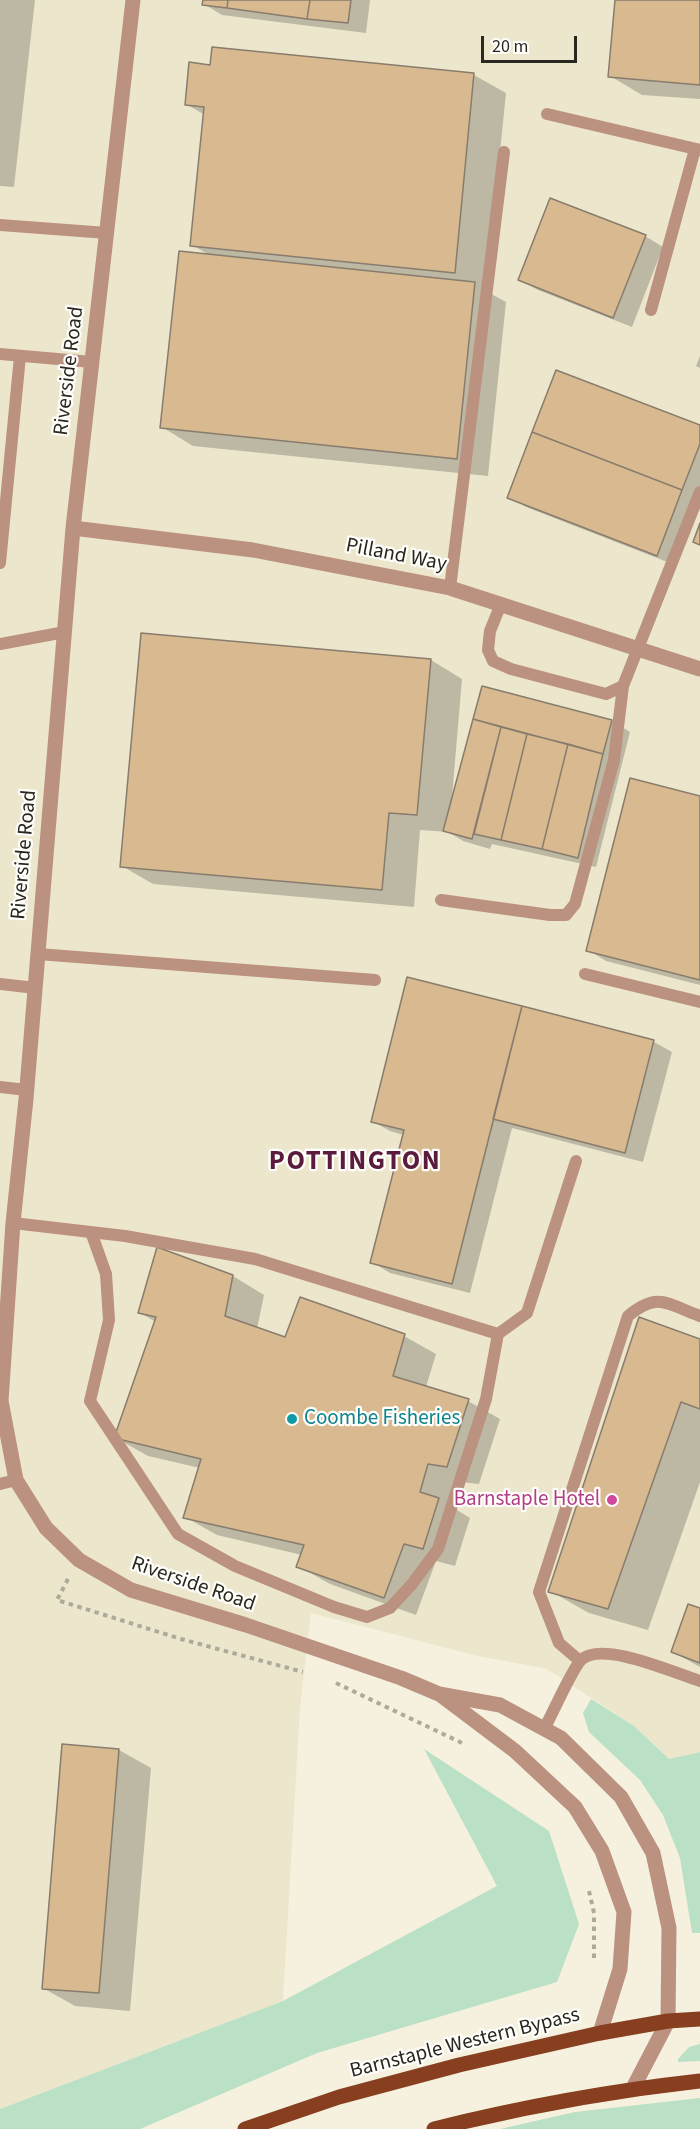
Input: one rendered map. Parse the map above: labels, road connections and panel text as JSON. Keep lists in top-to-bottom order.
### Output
{
  "streets": {
    "main road": ["Barnstaple Western Bypass"],
    "street": ["Riverside Road", "Pilland Way"]
  },
  "crossings": [
    ["Riverside Road", "Pilland Way"],
    ["Riverside Road", "Barnstaple Western Bypass"]
  ],
  "districts": ["POTTINGTON"],
  "places": ["Coombe Fisheries", "Barnstaple Hotel"],
  "scale_bar": "20 m"
}
